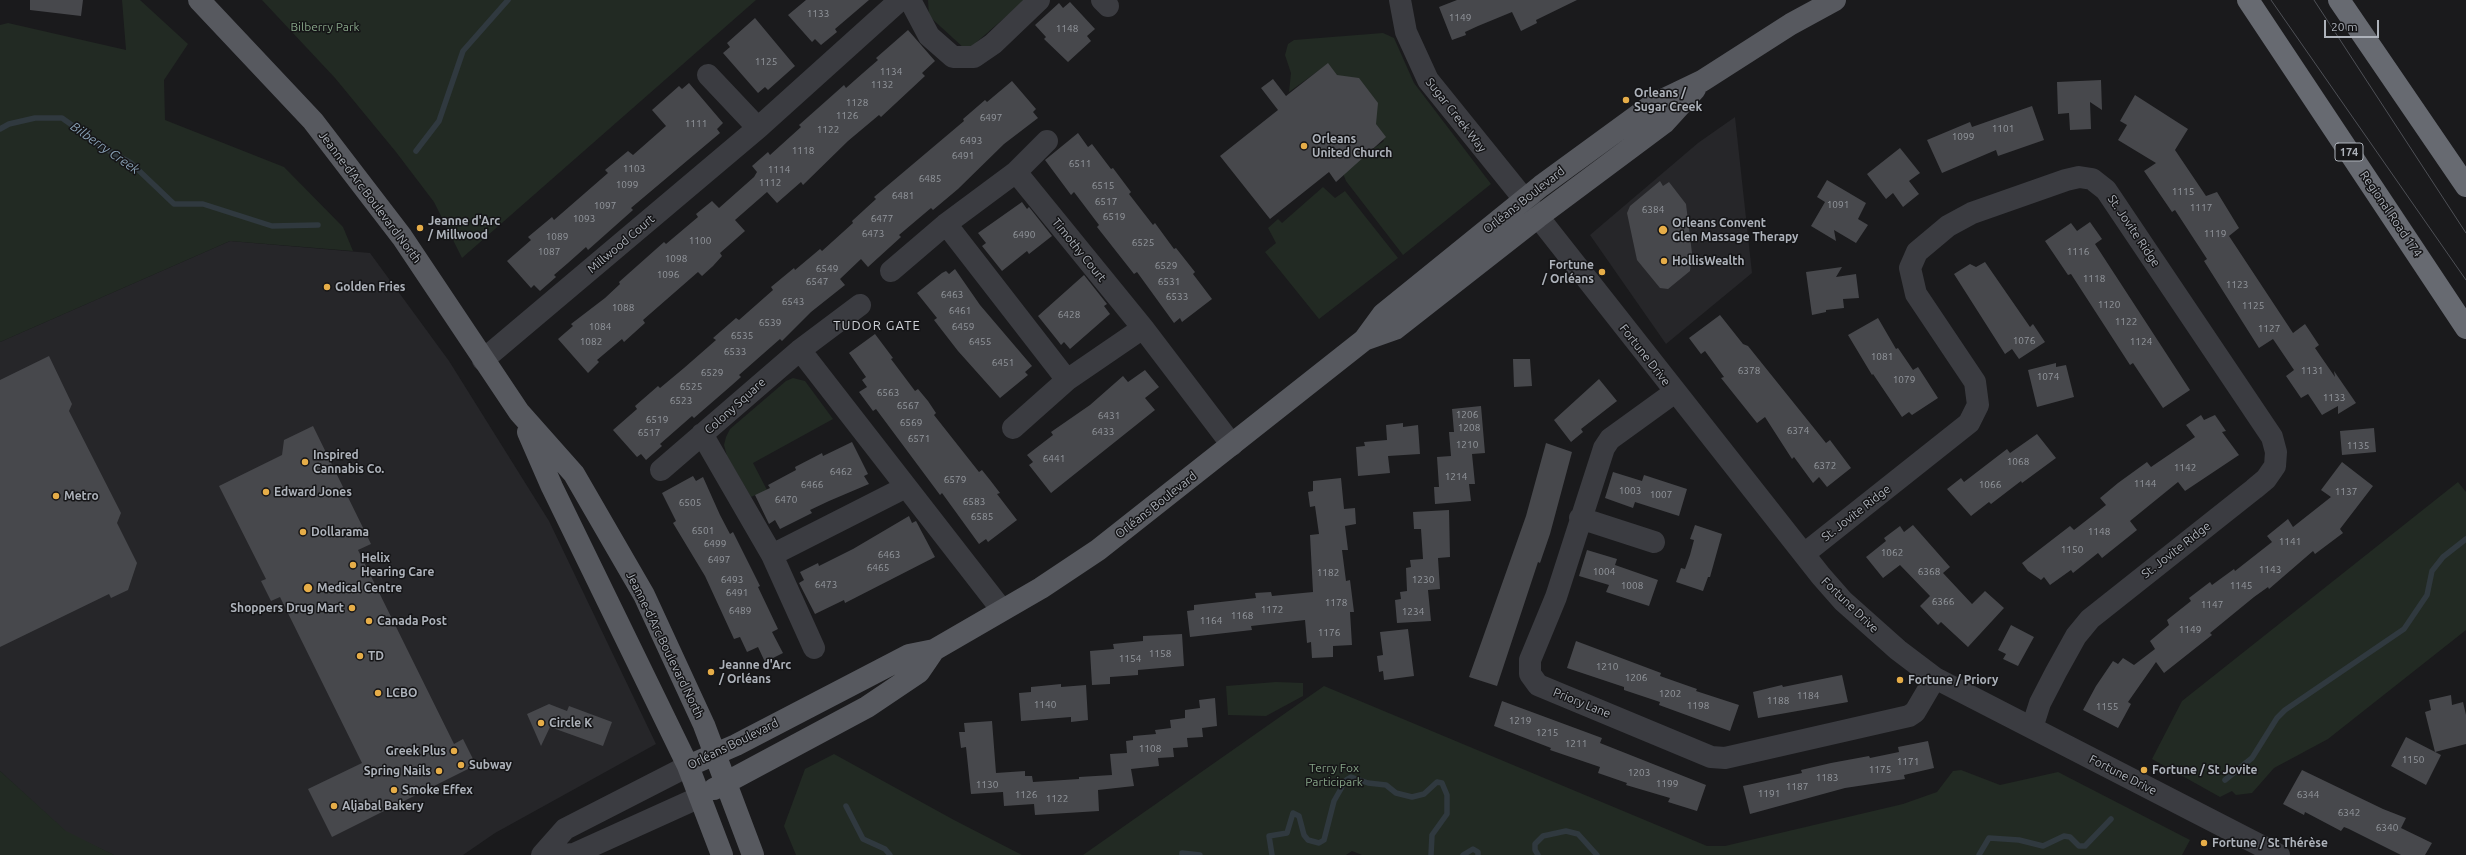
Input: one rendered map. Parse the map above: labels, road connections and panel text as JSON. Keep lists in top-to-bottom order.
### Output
{
  "streets": {
    "highway": ["174", "Regional Road 174"],
    "main road": ["Jeanne-d'Arc Boulevard North", "Orléans Boulevard"],
    "street": [
      "Sugar Creek Way",
      "St. Jovite Ridge",
      "Millwood Court",
      "Timothy Court",
      "Fortune Drive",
      "Colony Square",
      "Priory Lane"
    ]
  },
  "crossings": [
    ["Sugar Creek Way", "Orléans Boulevard"],
    ["Sugar Creek Way", "Fortune Drive"],
    ["Jeanne-d'Arc Boulevard North", "Orléans Boulevard"],
    ["Jeanne-d'Arc Boulevard North", "Millwood Court"],
    ["Orléans Boulevard", "Timothy Court"],
    ["Orléans Boulevard", "Fortune Drive"],
    ["St. Jovite Ridge", "Fortune Drive"],
    ["Fortune Drive", "Priory Lane"]
  ],
  "districts": ["TUDOR GATE"],
  "water": ["Bilberry Creek"],
  "parks": ["Bilberry Park", "Terry Fox Participark"],
  "places": [
    "Orleans / Sugar Creek",
    "Orleans United Church",
    "Jeanne d'Arc / Millwood",
    "Orleans Convent Glen Massage Therapy",
    "HollisWealth",
    "Fortune / Orléans",
    "Golden Fries",
    "Inspired Cannabis Co.",
    "Edward Jones",
    "Metro",
    "Dollarama",
    "Helix Hearing Care",
    "Medical Centre",
    "Shoppers Drug Mart",
    "Canada Post",
    "TD",
    "Jeanne d'Arc / Orléans",
    "Fortune / Priory",
    "LCBO",
    "Circle K",
    "Greek Plus",
    "Subway",
    "Fortune / St Jovite",
    "Spring Nails",
    "Smoke Effex",
    "Aljabal Bakery",
    "Fortune / St Thérèse"
  ],
  "house_numbers": [
    "1133",
    "1149",
    "1148",
    "1125",
    "1134",
    "1132",
    "1128",
    "1126",
    "6497",
    "1111",
    "1101",
    "1122",
    "1099",
    "6493",
    "1118",
    "6491",
    "6511",
    "1103",
    "1114",
    "6485",
    "1112",
    "1099",
    "6515",
    "1115",
    "6481",
    "6517",
    "1091",
    "1097",
    "1117",
    "6384",
    "6519",
    "1093",
    "6477",
    "6473",
    "1119",
    "6490",
    "1089",
    "1100",
    "6525",
    "1087",
    "1116",
    "1098",
    "6529",
    "6549",
    "1096",
    "1118",
    "6547",
    "6531",
    "1123",
    "6463",
    "6533",
    "6543",
    "1120",
    "1125",
    "1088",
    "6461",
    "6428",
    "1122",
    "6539",
    "1084",
    "6459",
    "1127",
    "6535",
    "1076",
    "1082",
    "6455",
    "1124",
    "6533",
    "1081",
    "6451",
    "6378",
    "1131",
    "6529",
    "1074",
    "1079",
    "6525",
    "6563",
    "1133",
    "6523",
    "6567",
    "1206",
    "6431",
    "6519",
    "6569",
    "1208",
    "6374",
    "6433",
    "6517",
    "6571",
    "1210",
    "1135",
    "6441",
    "1068",
    "6372",
    "1142",
    "6462",
    "1214",
    "6579",
    "1144",
    "6466",
    "1066",
    "1003",
    "1137",
    "1007",
    "6470",
    "6583",
    "6505",
    "6585",
    "6501",
    "1148",
    "1141",
    "6499",
    "1150",
    "1062",
    "6463",
    "6497",
    "6465",
    "1143",
    "1004",
    "6368",
    "1182",
    "6493",
    "1230",
    "6473",
    "1008",
    "1145",
    "6491",
    "6366",
    "1178",
    "1147",
    "1172",
    "6489",
    "1234",
    "1168",
    "1164",
    "1149",
    "1176",
    "1158",
    "1154",
    "1210",
    "1206",
    "1202",
    "1184",
    "1188",
    "1140",
    "1198",
    "1155",
    "1219",
    "1215",
    "1211",
    "1108",
    "1150",
    "1171",
    "1175",
    "1203",
    "1183",
    "1199",
    "1130",
    "1187",
    "1191",
    "1126",
    "6344",
    "1122",
    "6342",
    "6340"
  ],
  "scale_bar": "20 m"
}
